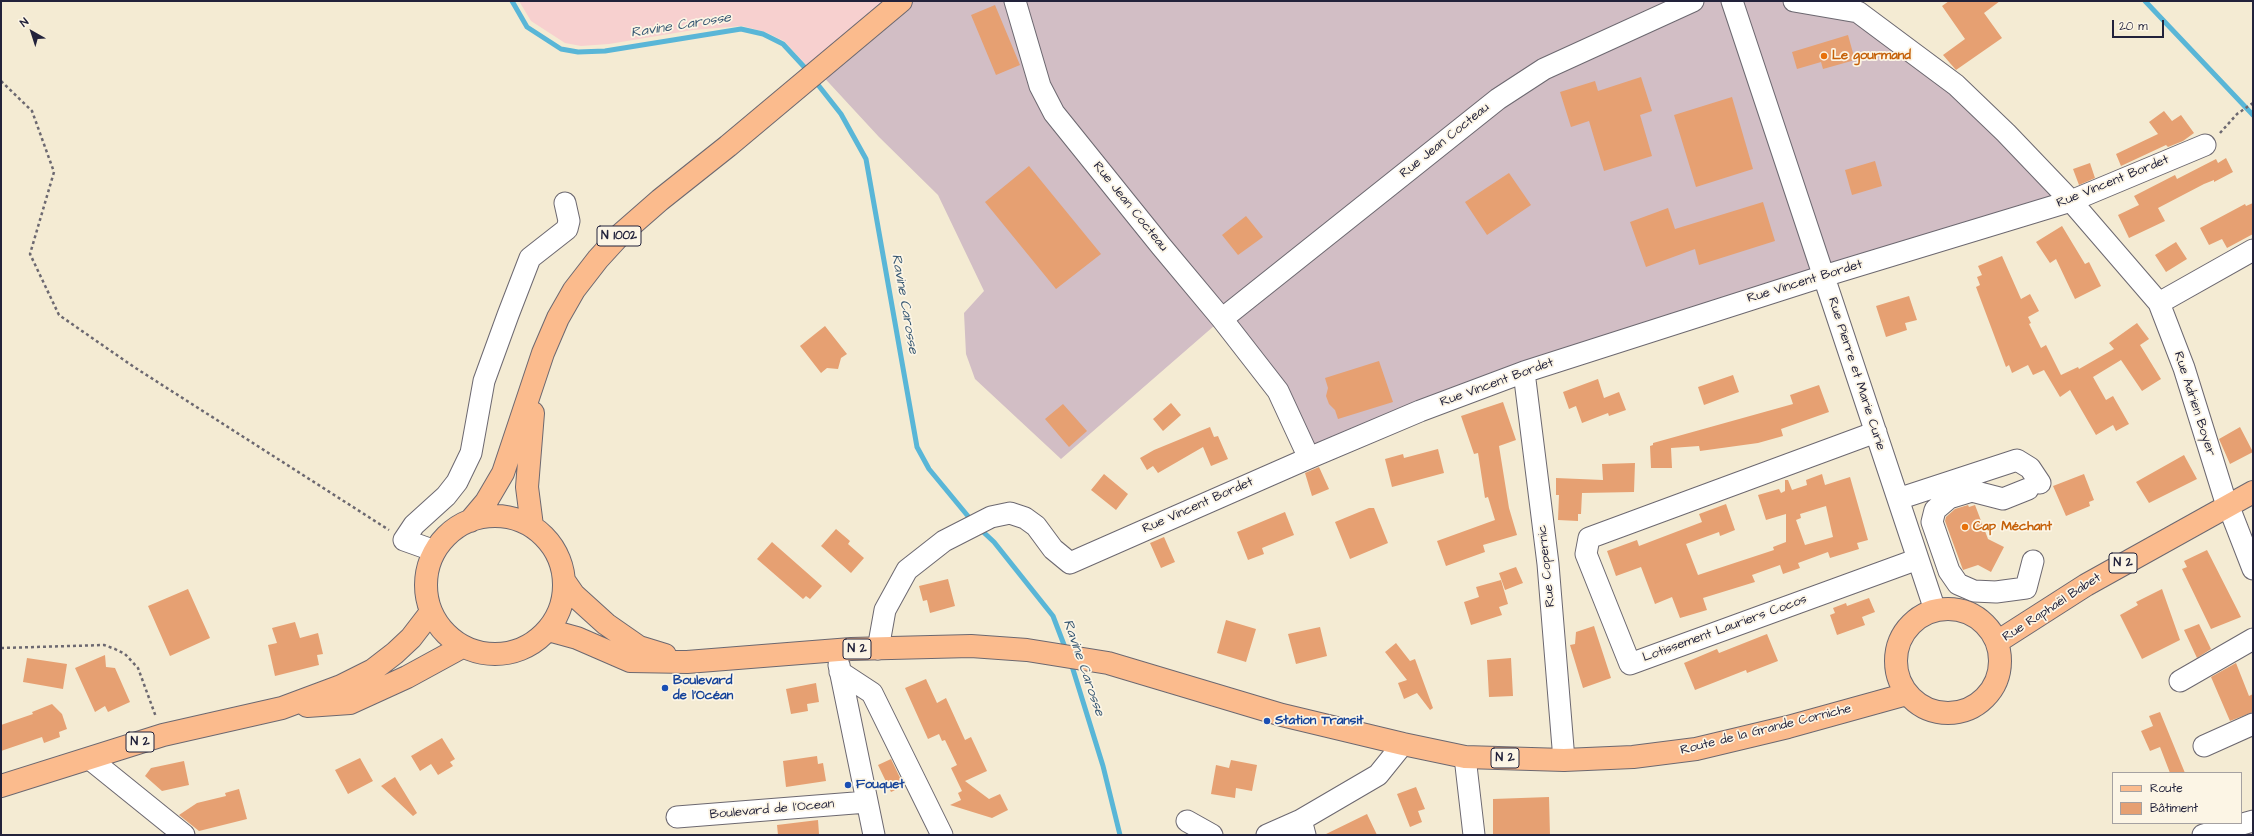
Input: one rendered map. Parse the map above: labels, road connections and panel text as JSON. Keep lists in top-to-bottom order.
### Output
{
  "streets": {
    "main road": [
      "N 1002",
      "N 2",
      "Rue Raphaël Babet",
      "Route de la Grande Corniche"
    ],
    "street": [
      "Rue Jean Cocteau",
      "Rue Vincent Bordet",
      "Rue Pierre et Marie Curie",
      "Rue Adrien Boyer",
      "Rue Copernic",
      "Lotissement Lauriers Cocos",
      "Boulevard de l'Ocean"
    ]
  },
  "crossings": [
    ["Rue Jean Cocteau", "Rue Vincent Bordet"],
    ["Rue Vincent Bordet", "Rue Pierre et Marie Curie"],
    ["Rue Vincent Bordet", "Rue Adrien Boyer"],
    ["Rue Vincent Bordet", "N 2"],
    ["Rue Vincent Bordet", "Rue Copernic"],
    ["Rue Vincent Bordet", "Route de la Grande Corniche"],
    ["N 1002", "N 2"],
    ["Rue Pierre et Marie Curie", "Rue Raphaël Babet"],
    ["Rue Pierre et Marie Curie", "Lotissement Lauriers Cocos"],
    ["Rue Pierre et Marie Curie", "Route de la Grande Corniche"],
    ["Rue Adrien Boyer", "Rue Raphaël Babet"],
    ["N 2", "Route de la Grande Corniche"],
    ["Rue Copernic", "Route de la Grande Corniche"],
    ["Rue Raphaël Babet", "Route de la Grande Corniche"]
  ],
  "water": ["Ravine Carosse"],
  "places": [
    "Le gourmand",
    "Cap Méchant",
    "Boulevard de l'Océan",
    "Station Transit",
    "Fouquet"
  ],
  "legend": ["Route", "Bâtiment"],
  "scale_bar": "20 m",
  "north": "top left"
}
